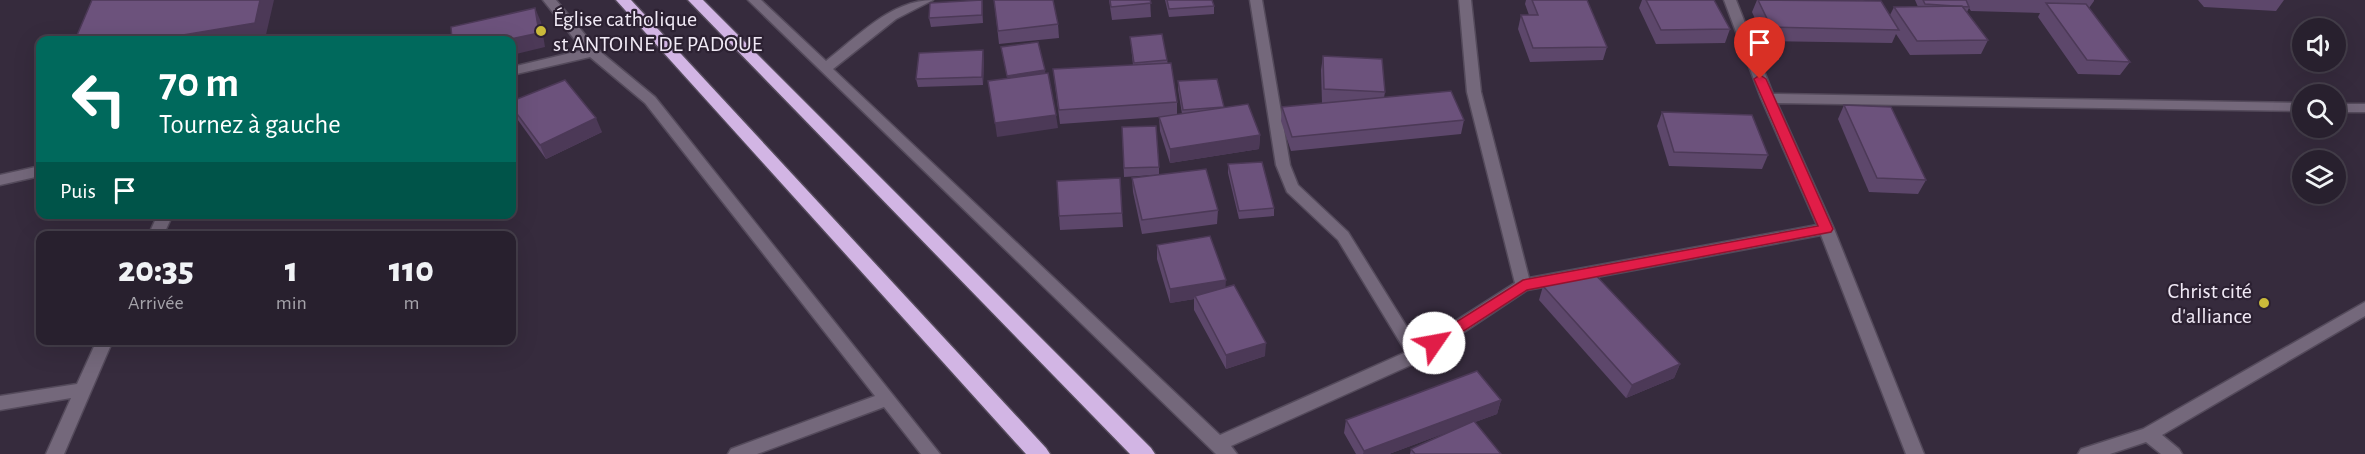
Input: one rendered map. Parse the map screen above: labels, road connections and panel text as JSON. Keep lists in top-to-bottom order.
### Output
{
  "places": ["Église catholique st ANTOINE DE PADOUE", "Christ cité d'alliance"],
  "page": {
    "turn": ["70 m", "Tournez à gauche"],
    "then": "Puis",
    "eta": [
      "20:35",
      "Arrivée",
      "1",
      "min",
      "110",
      "m"
    ]
  }
}
